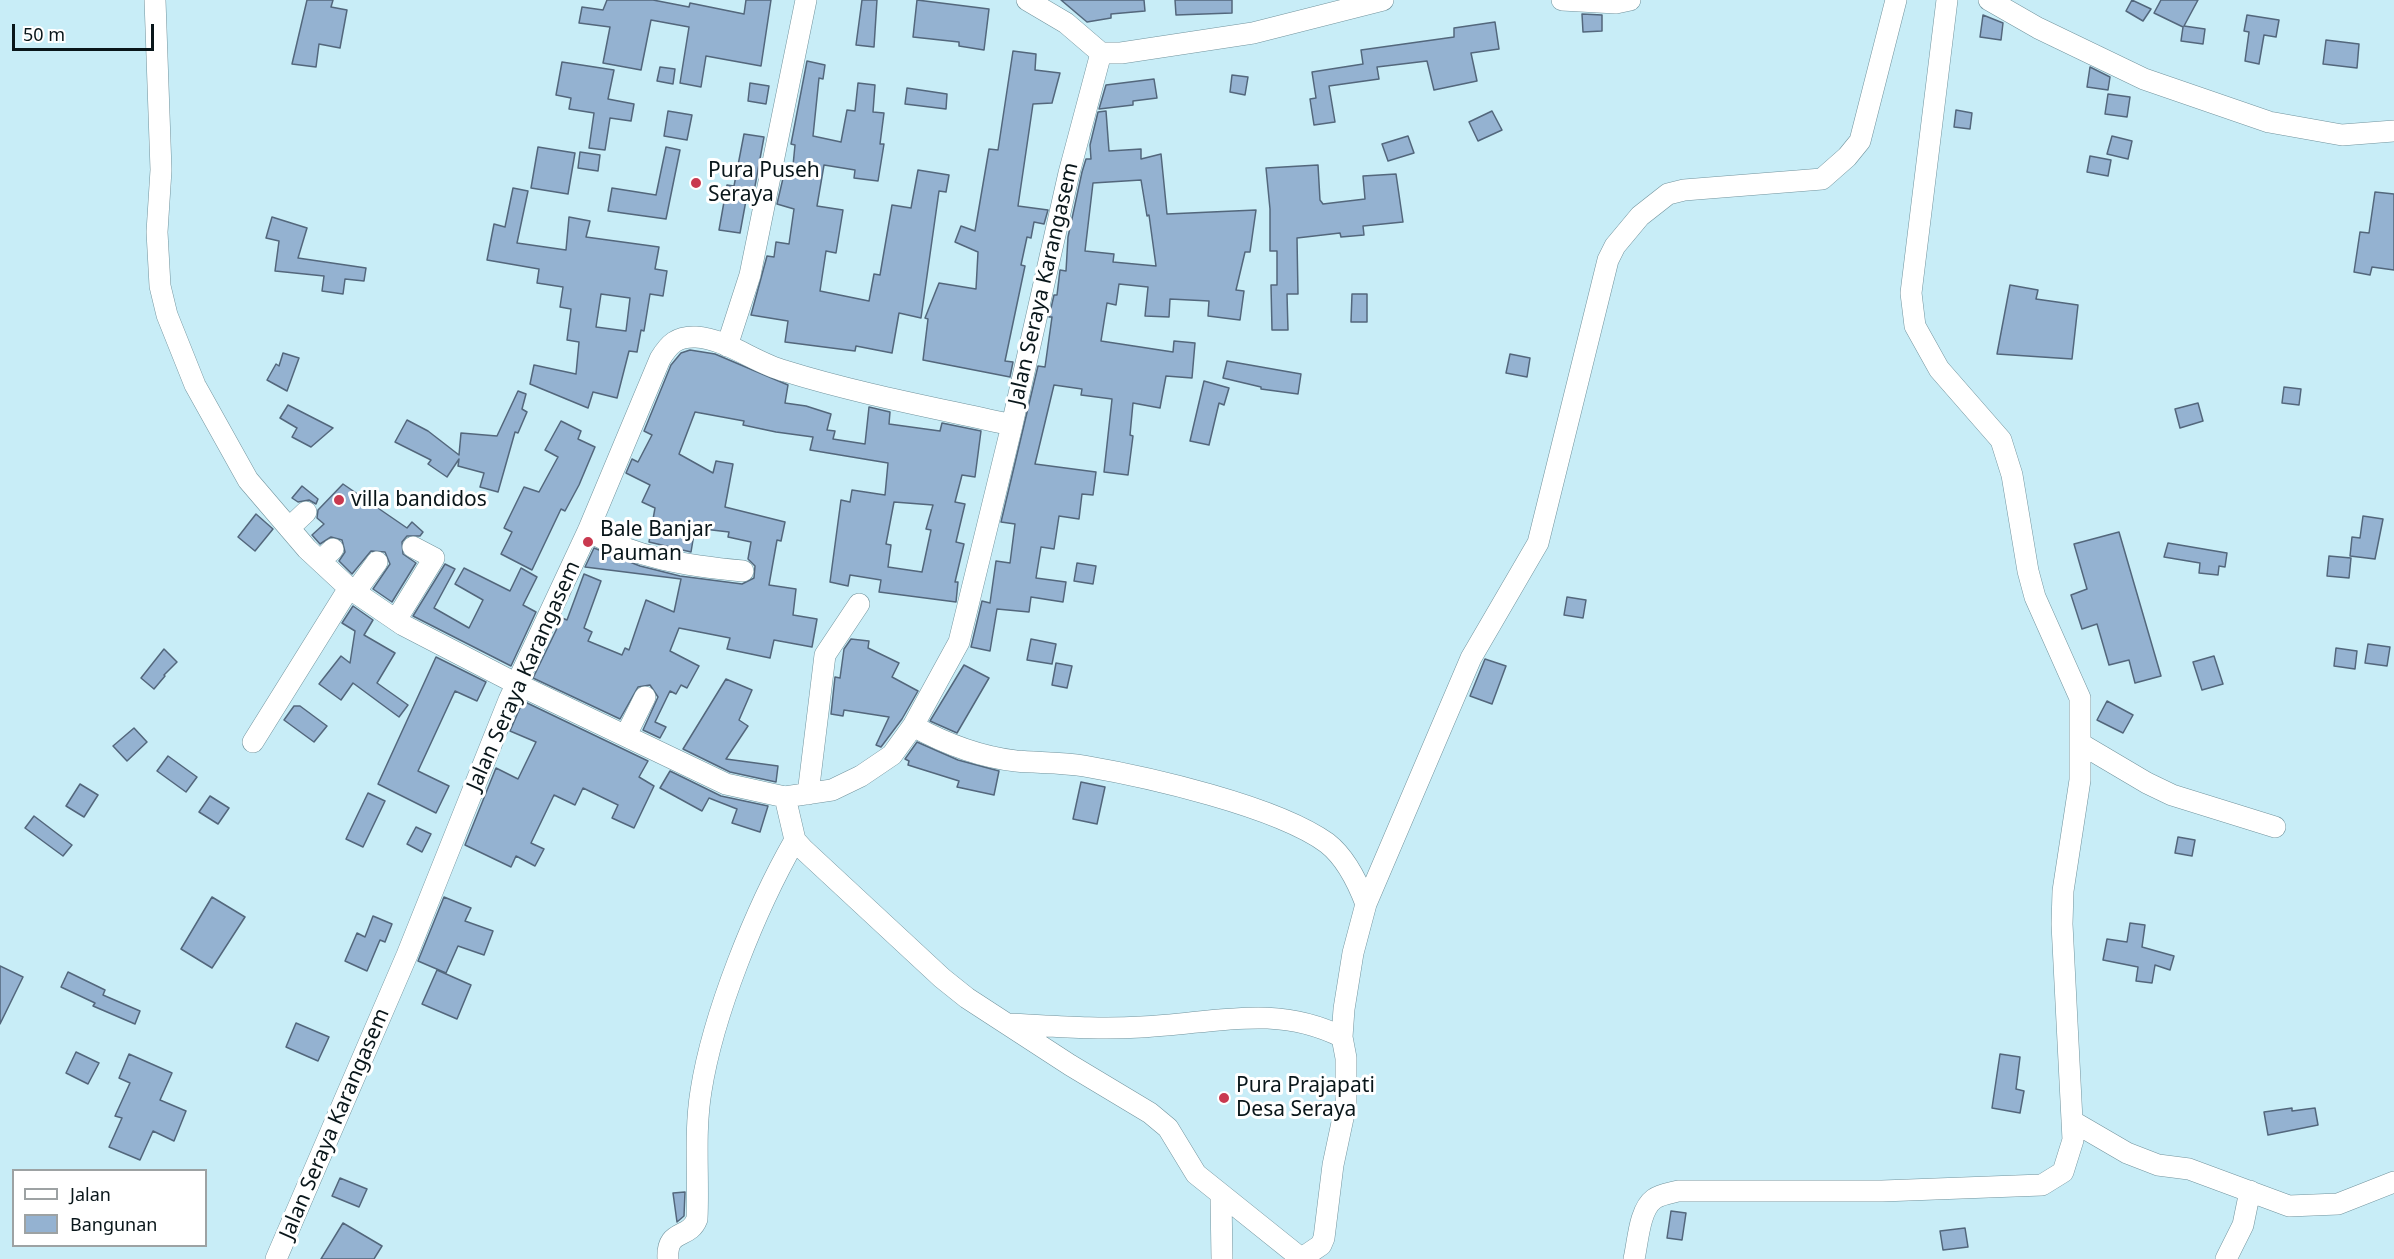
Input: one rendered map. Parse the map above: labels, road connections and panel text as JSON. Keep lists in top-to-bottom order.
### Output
{
  "streets": {
    "street": ["Jalan Seraya Karangasem"]
  },
  "places": [
    "Pura Puseh Seraya",
    "villa bandidos",
    "Bale Banjar Pauman",
    "Pura Prajapati Desa Seraya"
  ],
  "legend": ["Jalan", "Bangunan"],
  "scale_bar": "50 m"
}
